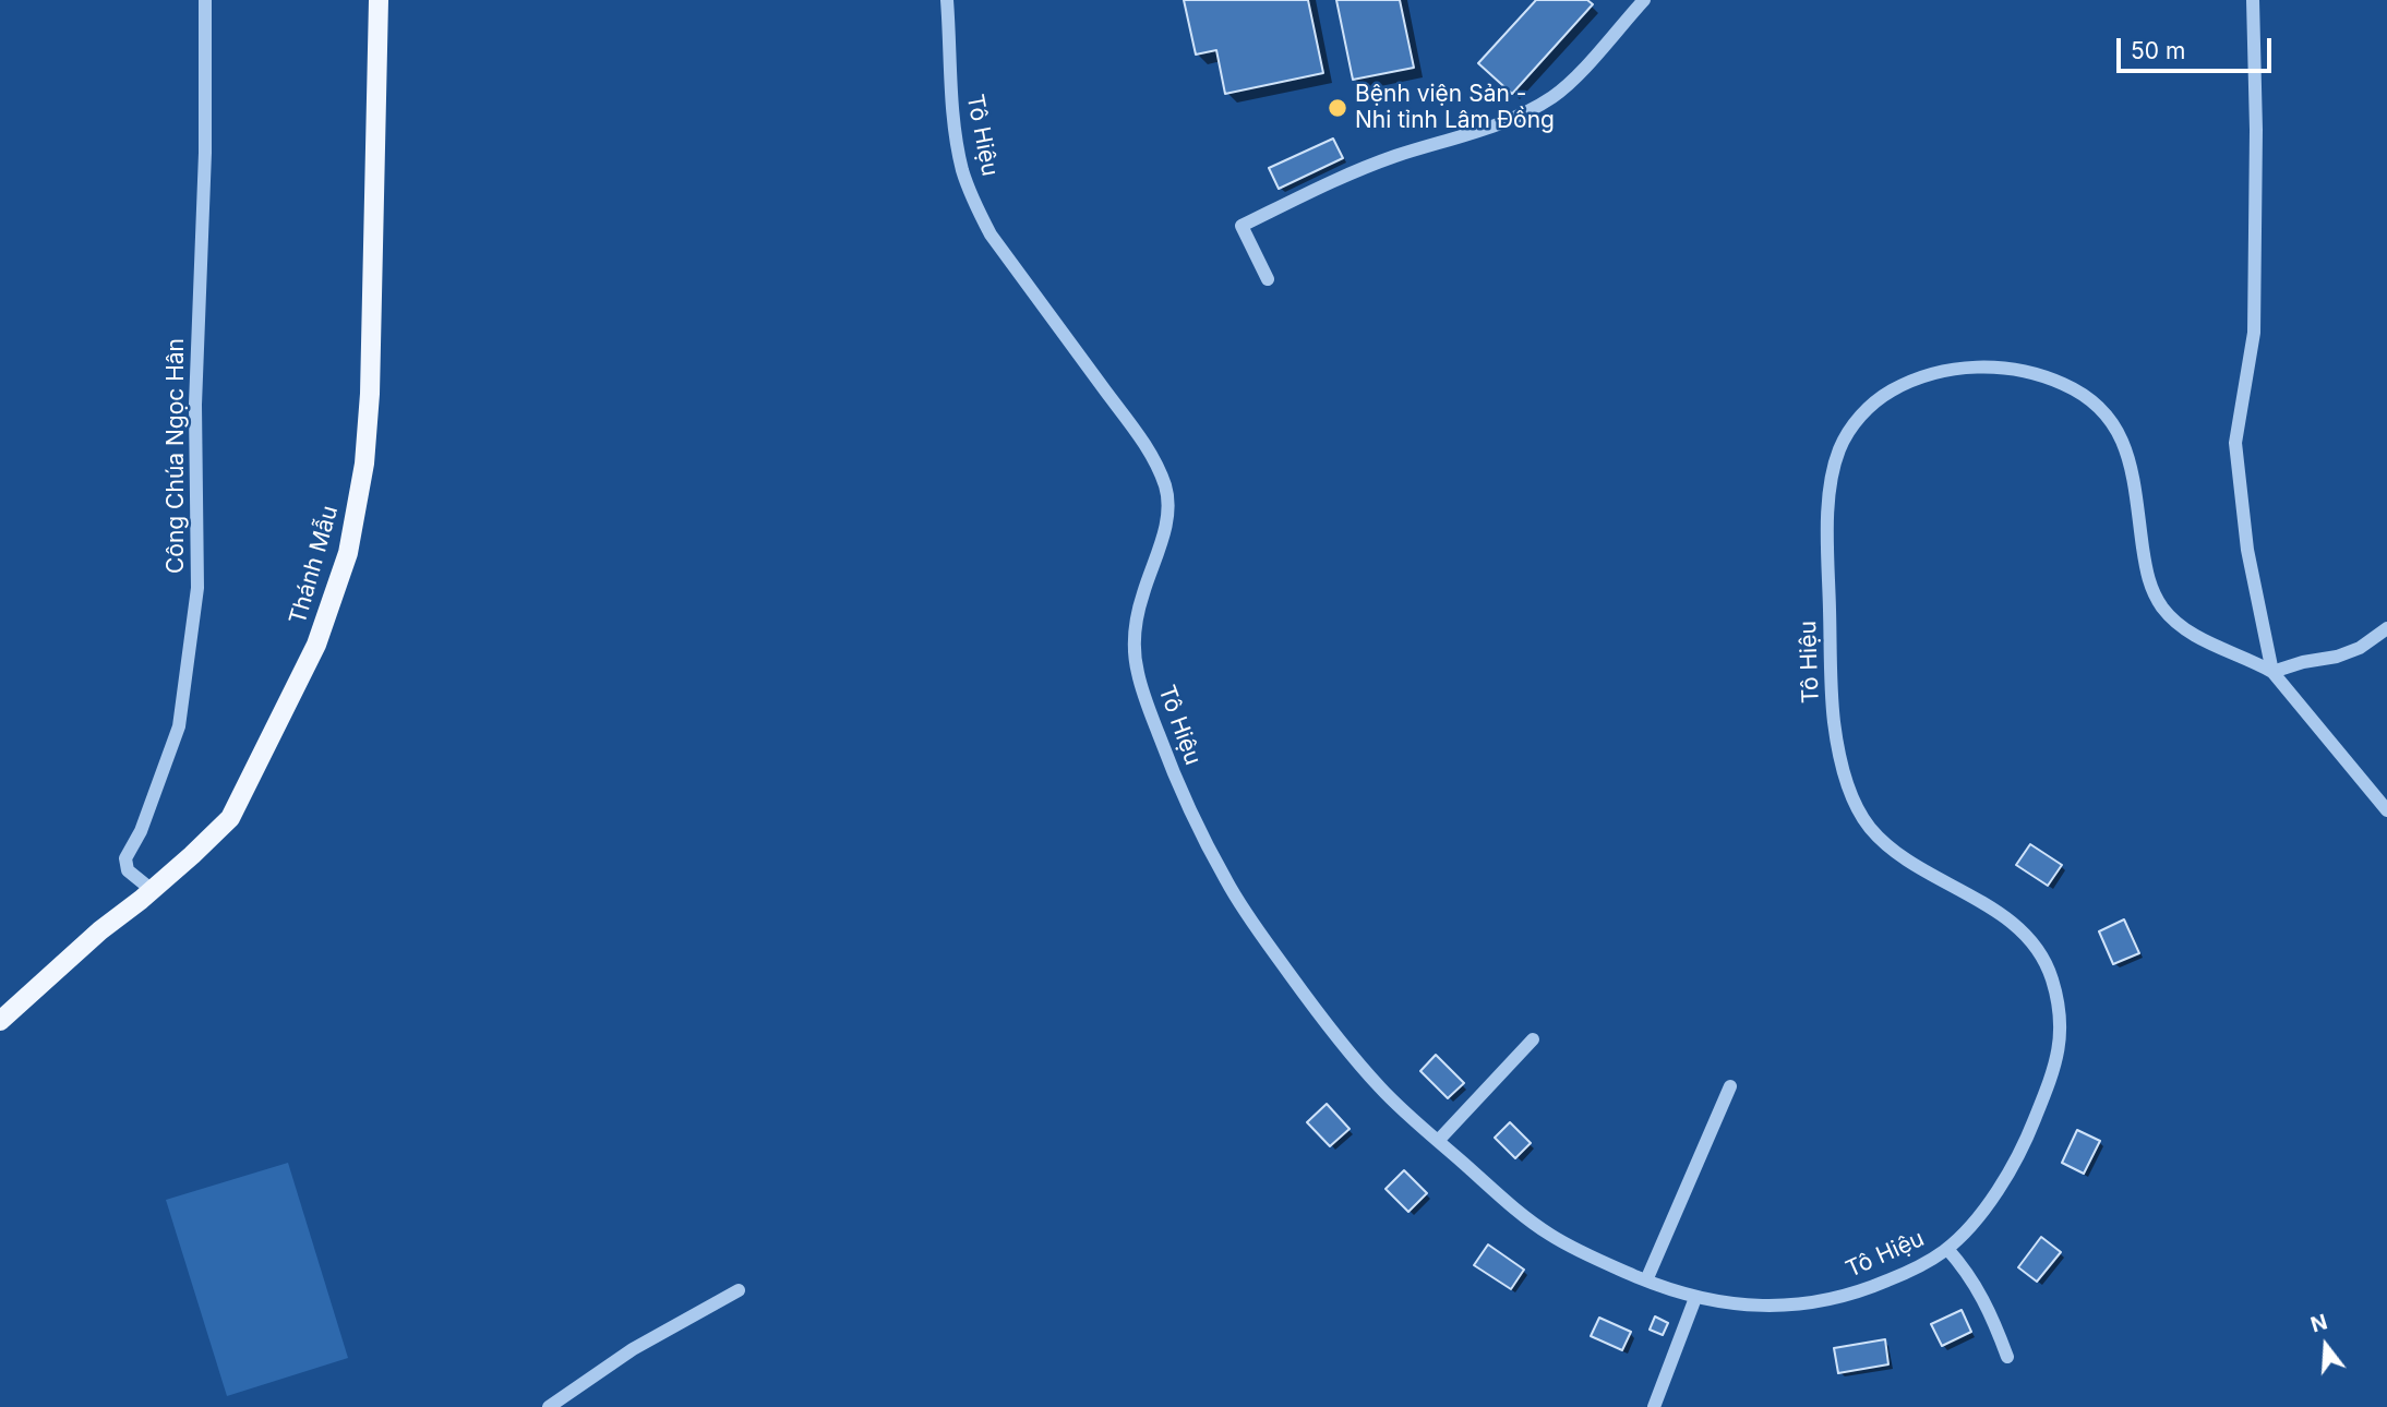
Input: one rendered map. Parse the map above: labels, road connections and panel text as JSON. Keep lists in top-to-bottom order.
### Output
{
  "streets": {
    "main road": ["Thánh Mẫu"],
    "street": ["Tô Hiệu", "Công Chúa Ngọc Hân"]
  },
  "crossings": [
    ["Công Chúa Ngọc Hân", "Thánh Mẫu"]
  ],
  "places": ["Bệnh viện Sản - Nhi tỉnh Lâm Đồng"],
  "scale_bar": "50 m",
  "north": "top"
}
